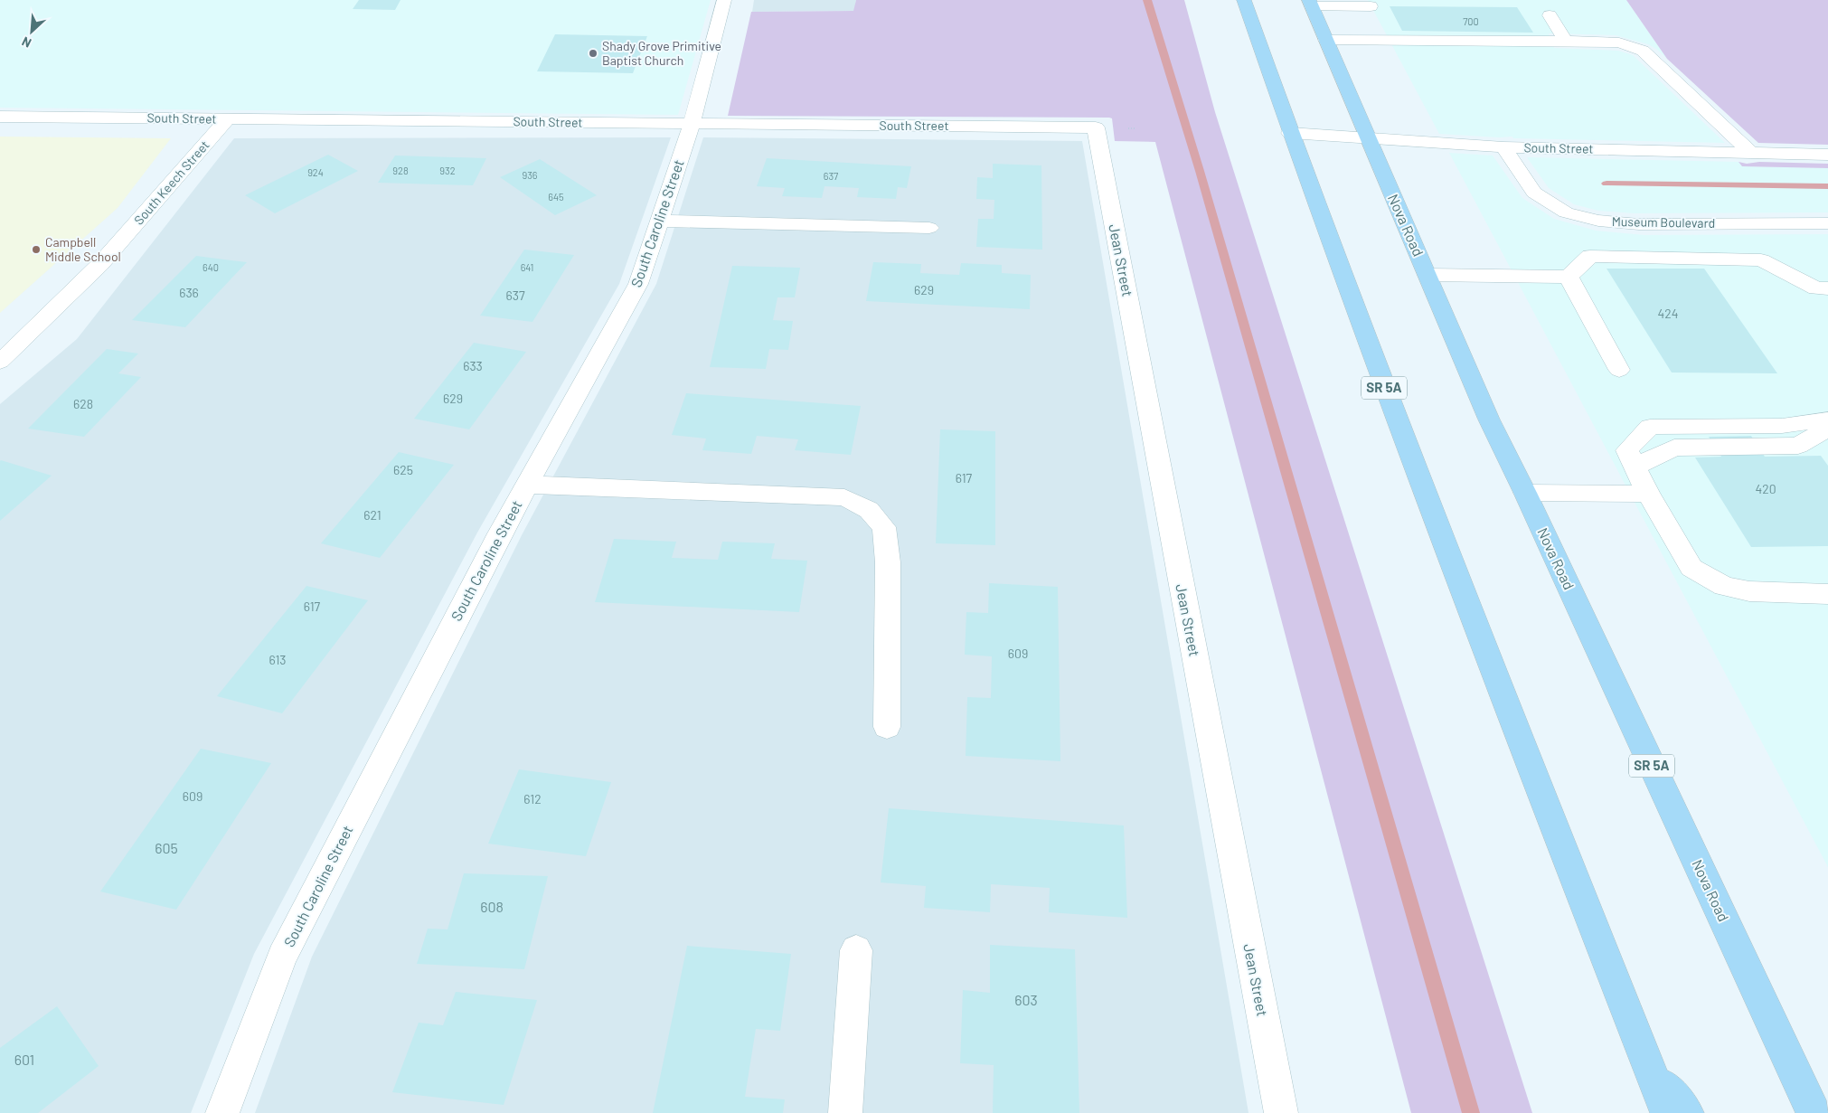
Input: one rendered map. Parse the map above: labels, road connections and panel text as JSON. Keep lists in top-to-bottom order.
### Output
{
  "streets": {
    "main road": ["Nova Road", "SR 5A"],
    "street": [
      "South Street",
      "South Keech Street",
      "Museum Boulevard",
      "South Caroline Street",
      "Jean Street"
    ]
  },
  "crossings": [
    ["South Street", "South Keech Street"],
    ["South Street", "Museum Boulevard"],
    ["South Street", "South Caroline Street"],
    ["South Street", "Nova Road"],
    ["South Street", "Jean Street"],
    ["South Street", "SR 5A"]
  ],
  "places": ["Shady Grove Primitive Baptist Church", "Campbell Middle School"],
  "house_numbers": [
    "700",
    "928",
    "932",
    "924",
    "936",
    "637",
    "645",
    "640",
    "641",
    "629",
    "636",
    "637",
    "424",
    "633",
    "629",
    "628",
    "625",
    "617",
    "420",
    "621",
    "617",
    "609",
    "613",
    "609",
    "612",
    "605",
    "608",
    "603",
    "601"
  ],
  "north": "bottom left"
}
